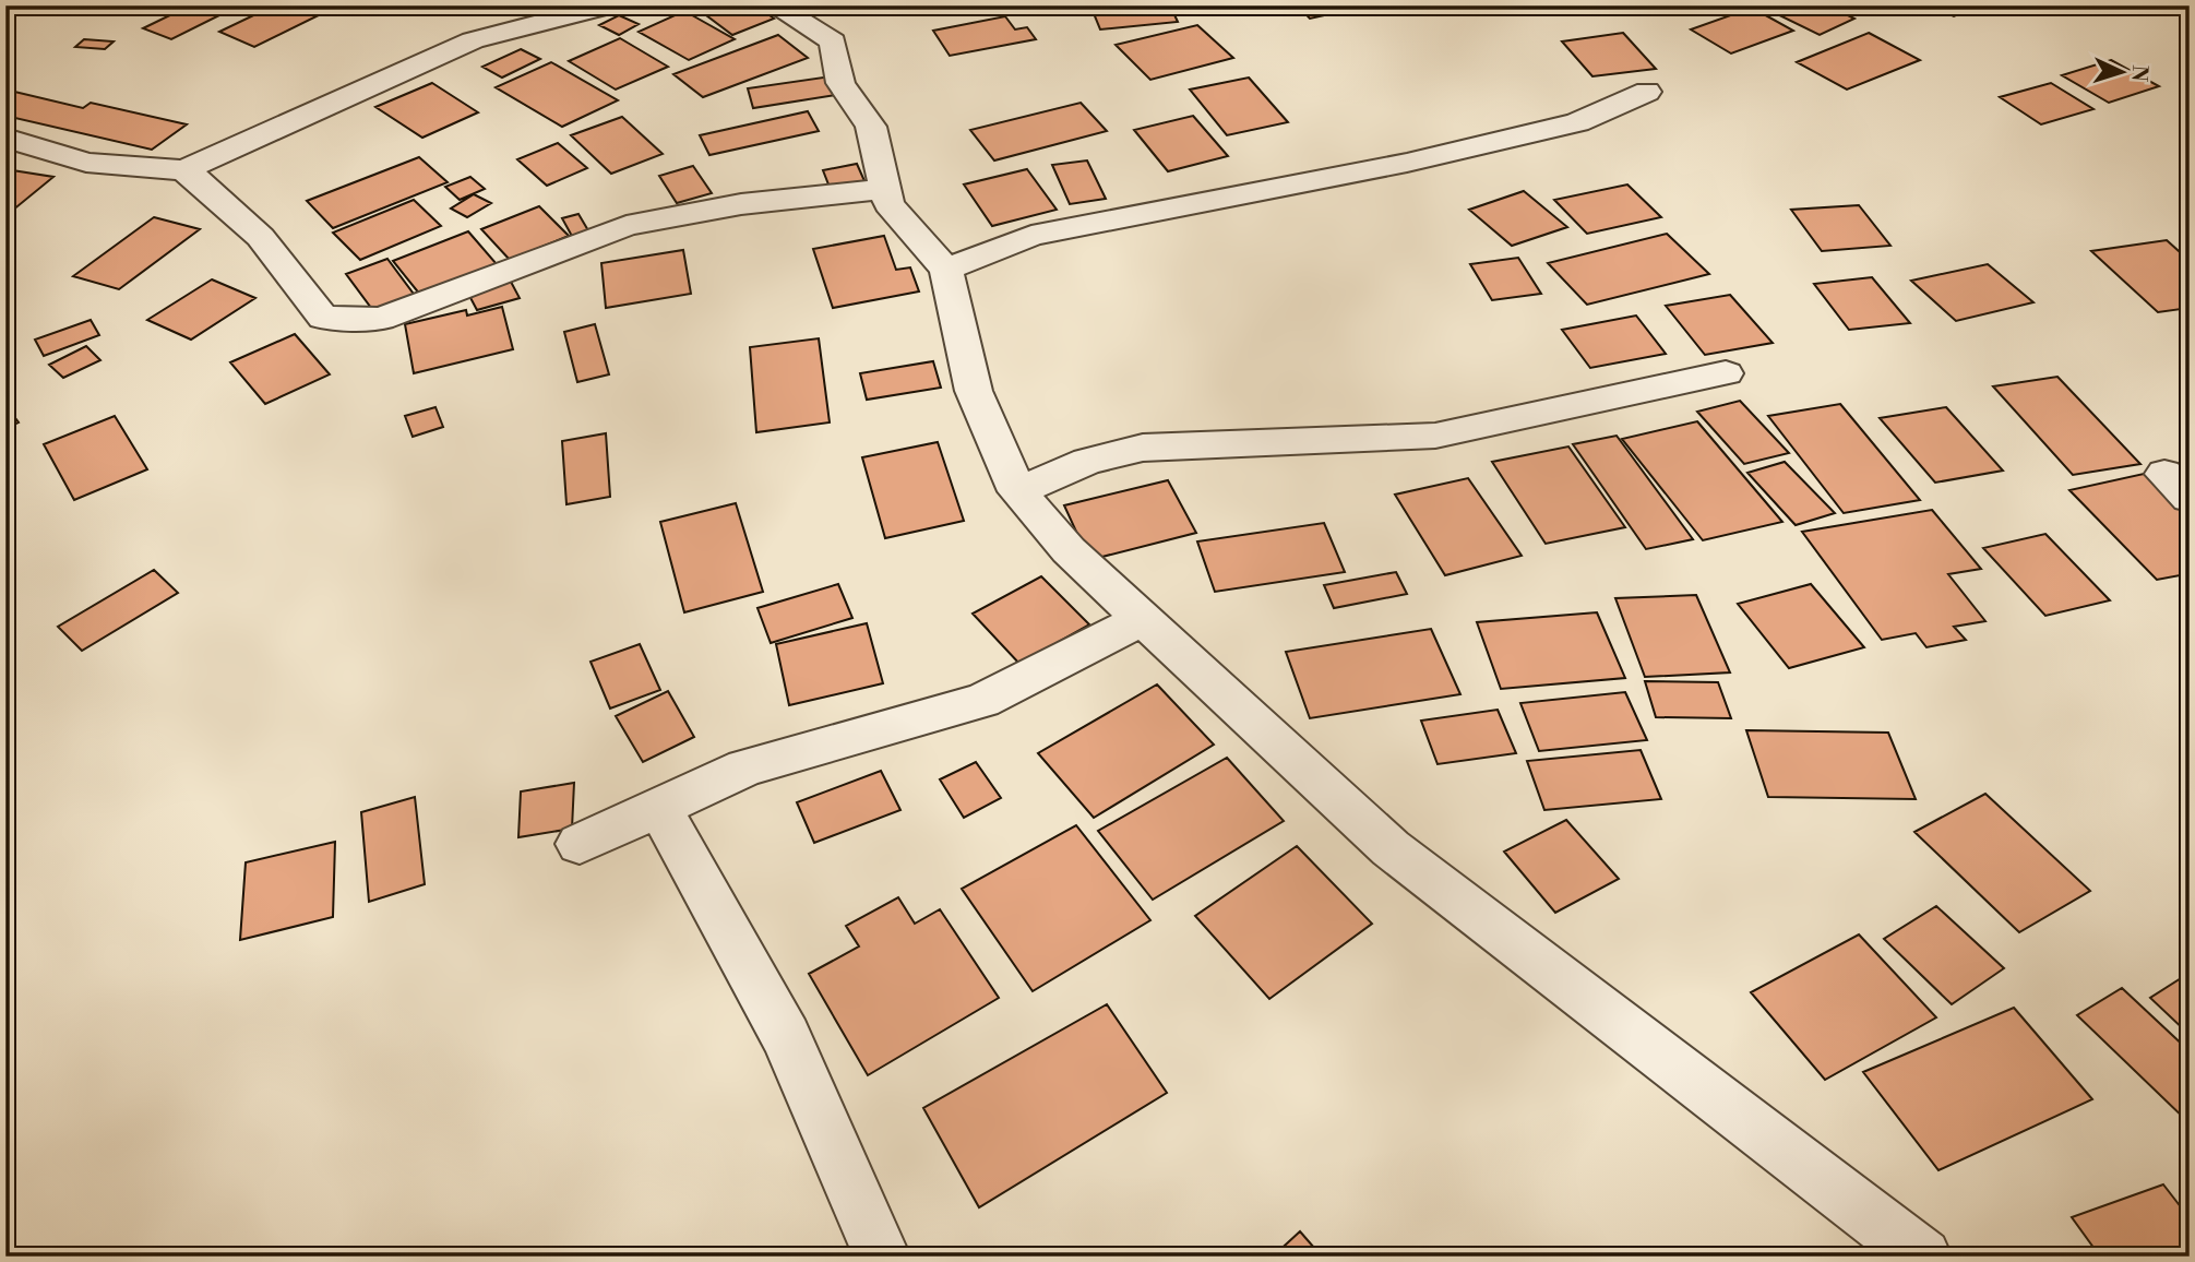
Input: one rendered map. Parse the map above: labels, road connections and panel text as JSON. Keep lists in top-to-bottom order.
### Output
{
  "north": "right"
}
